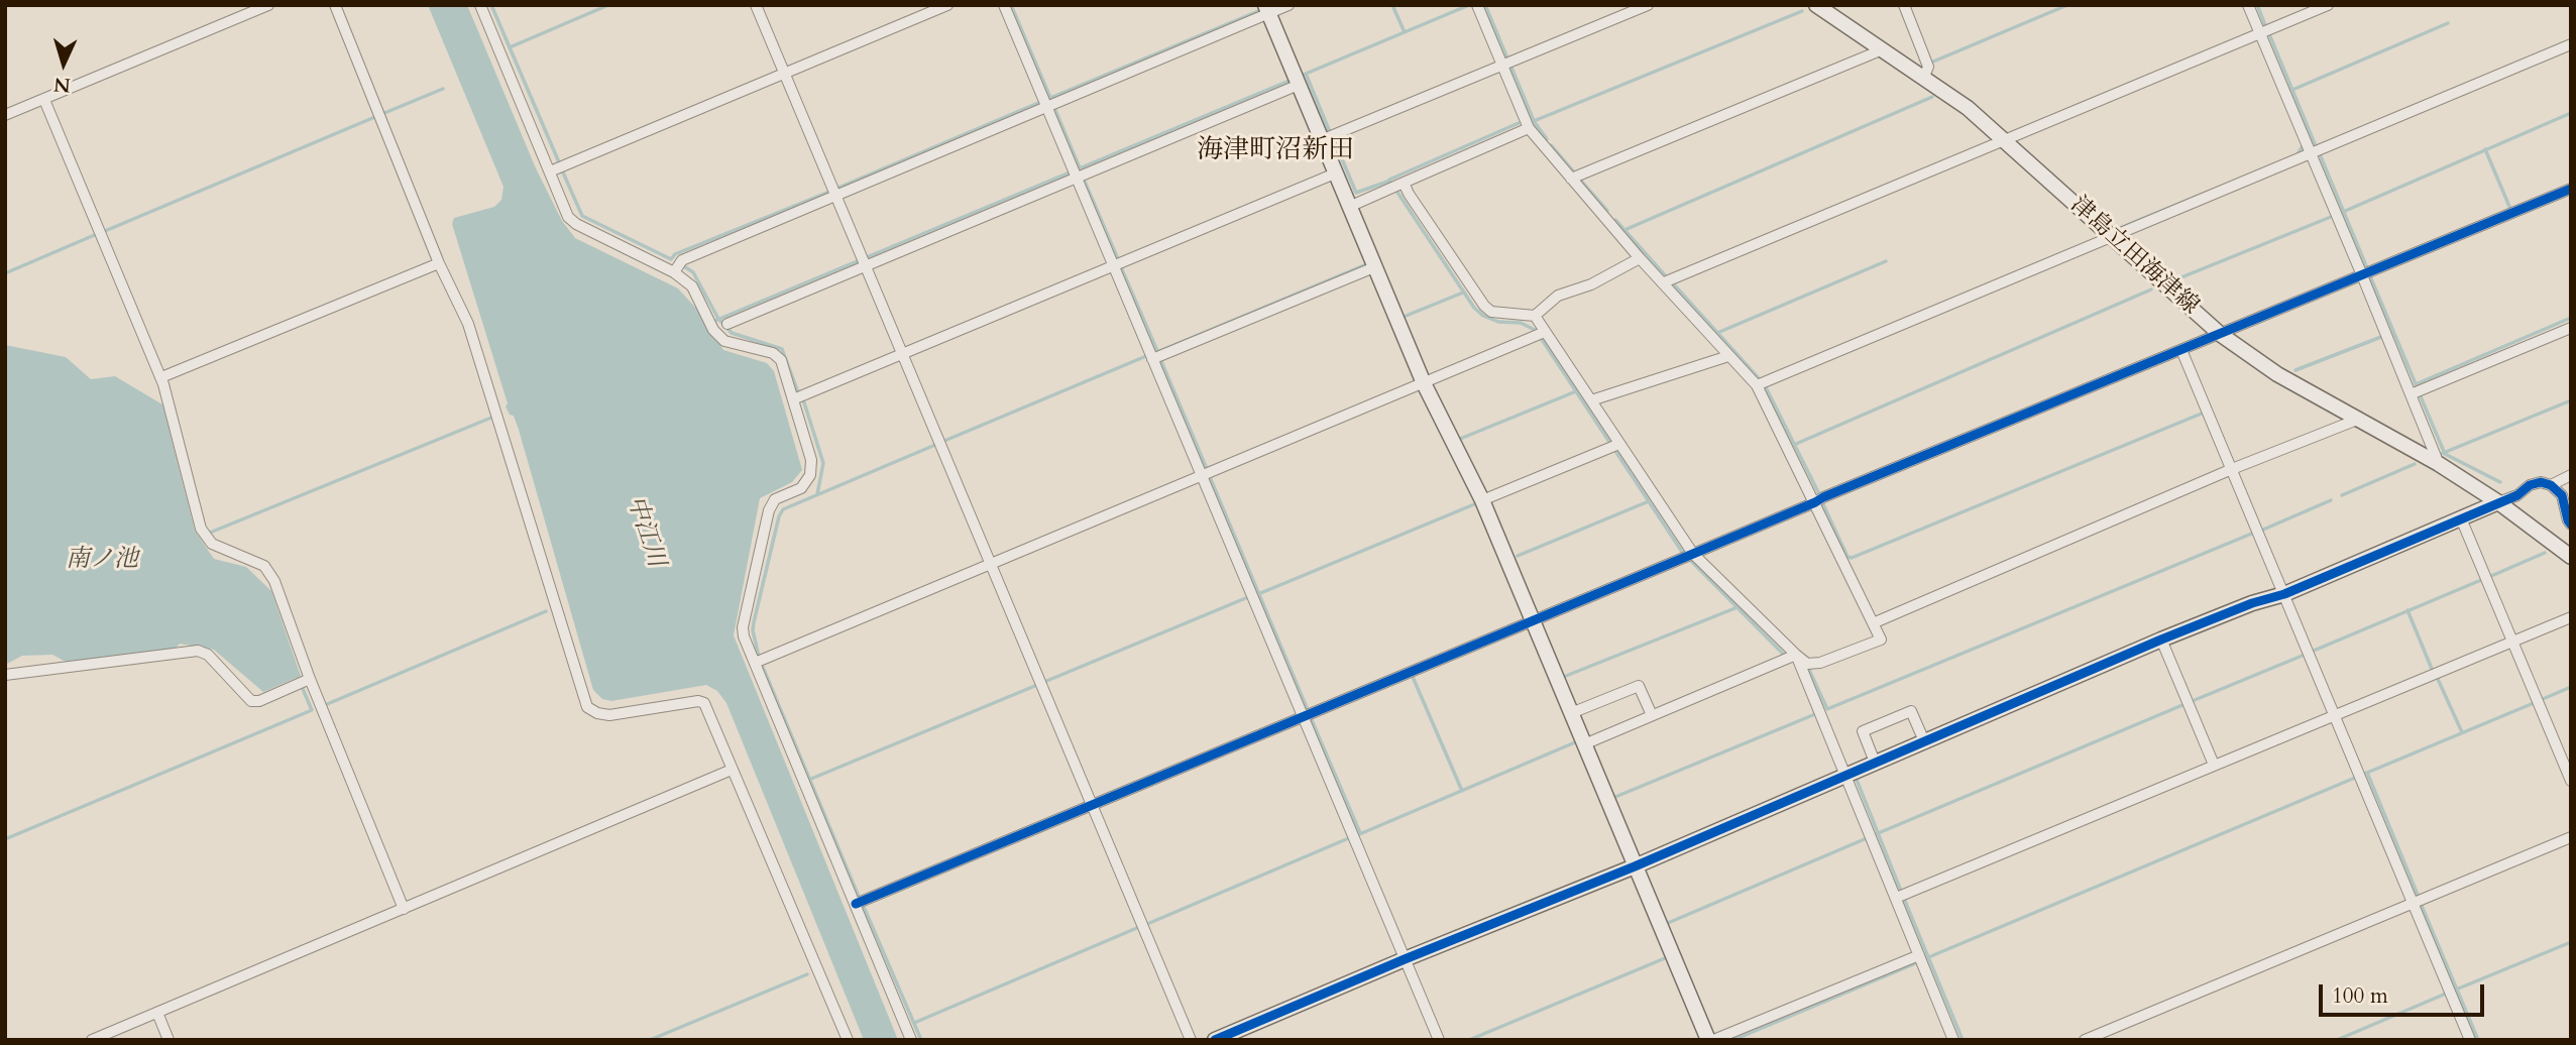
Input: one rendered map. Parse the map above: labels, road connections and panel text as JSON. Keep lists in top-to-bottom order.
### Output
{
  "streets": {
    "street": ["津島立田海津線"]
  },
  "districts": ["海津町沼新田"],
  "water": ["中江川", "南ノ池"],
  "scale_bar": "100 m",
  "north": "bottom"
}
